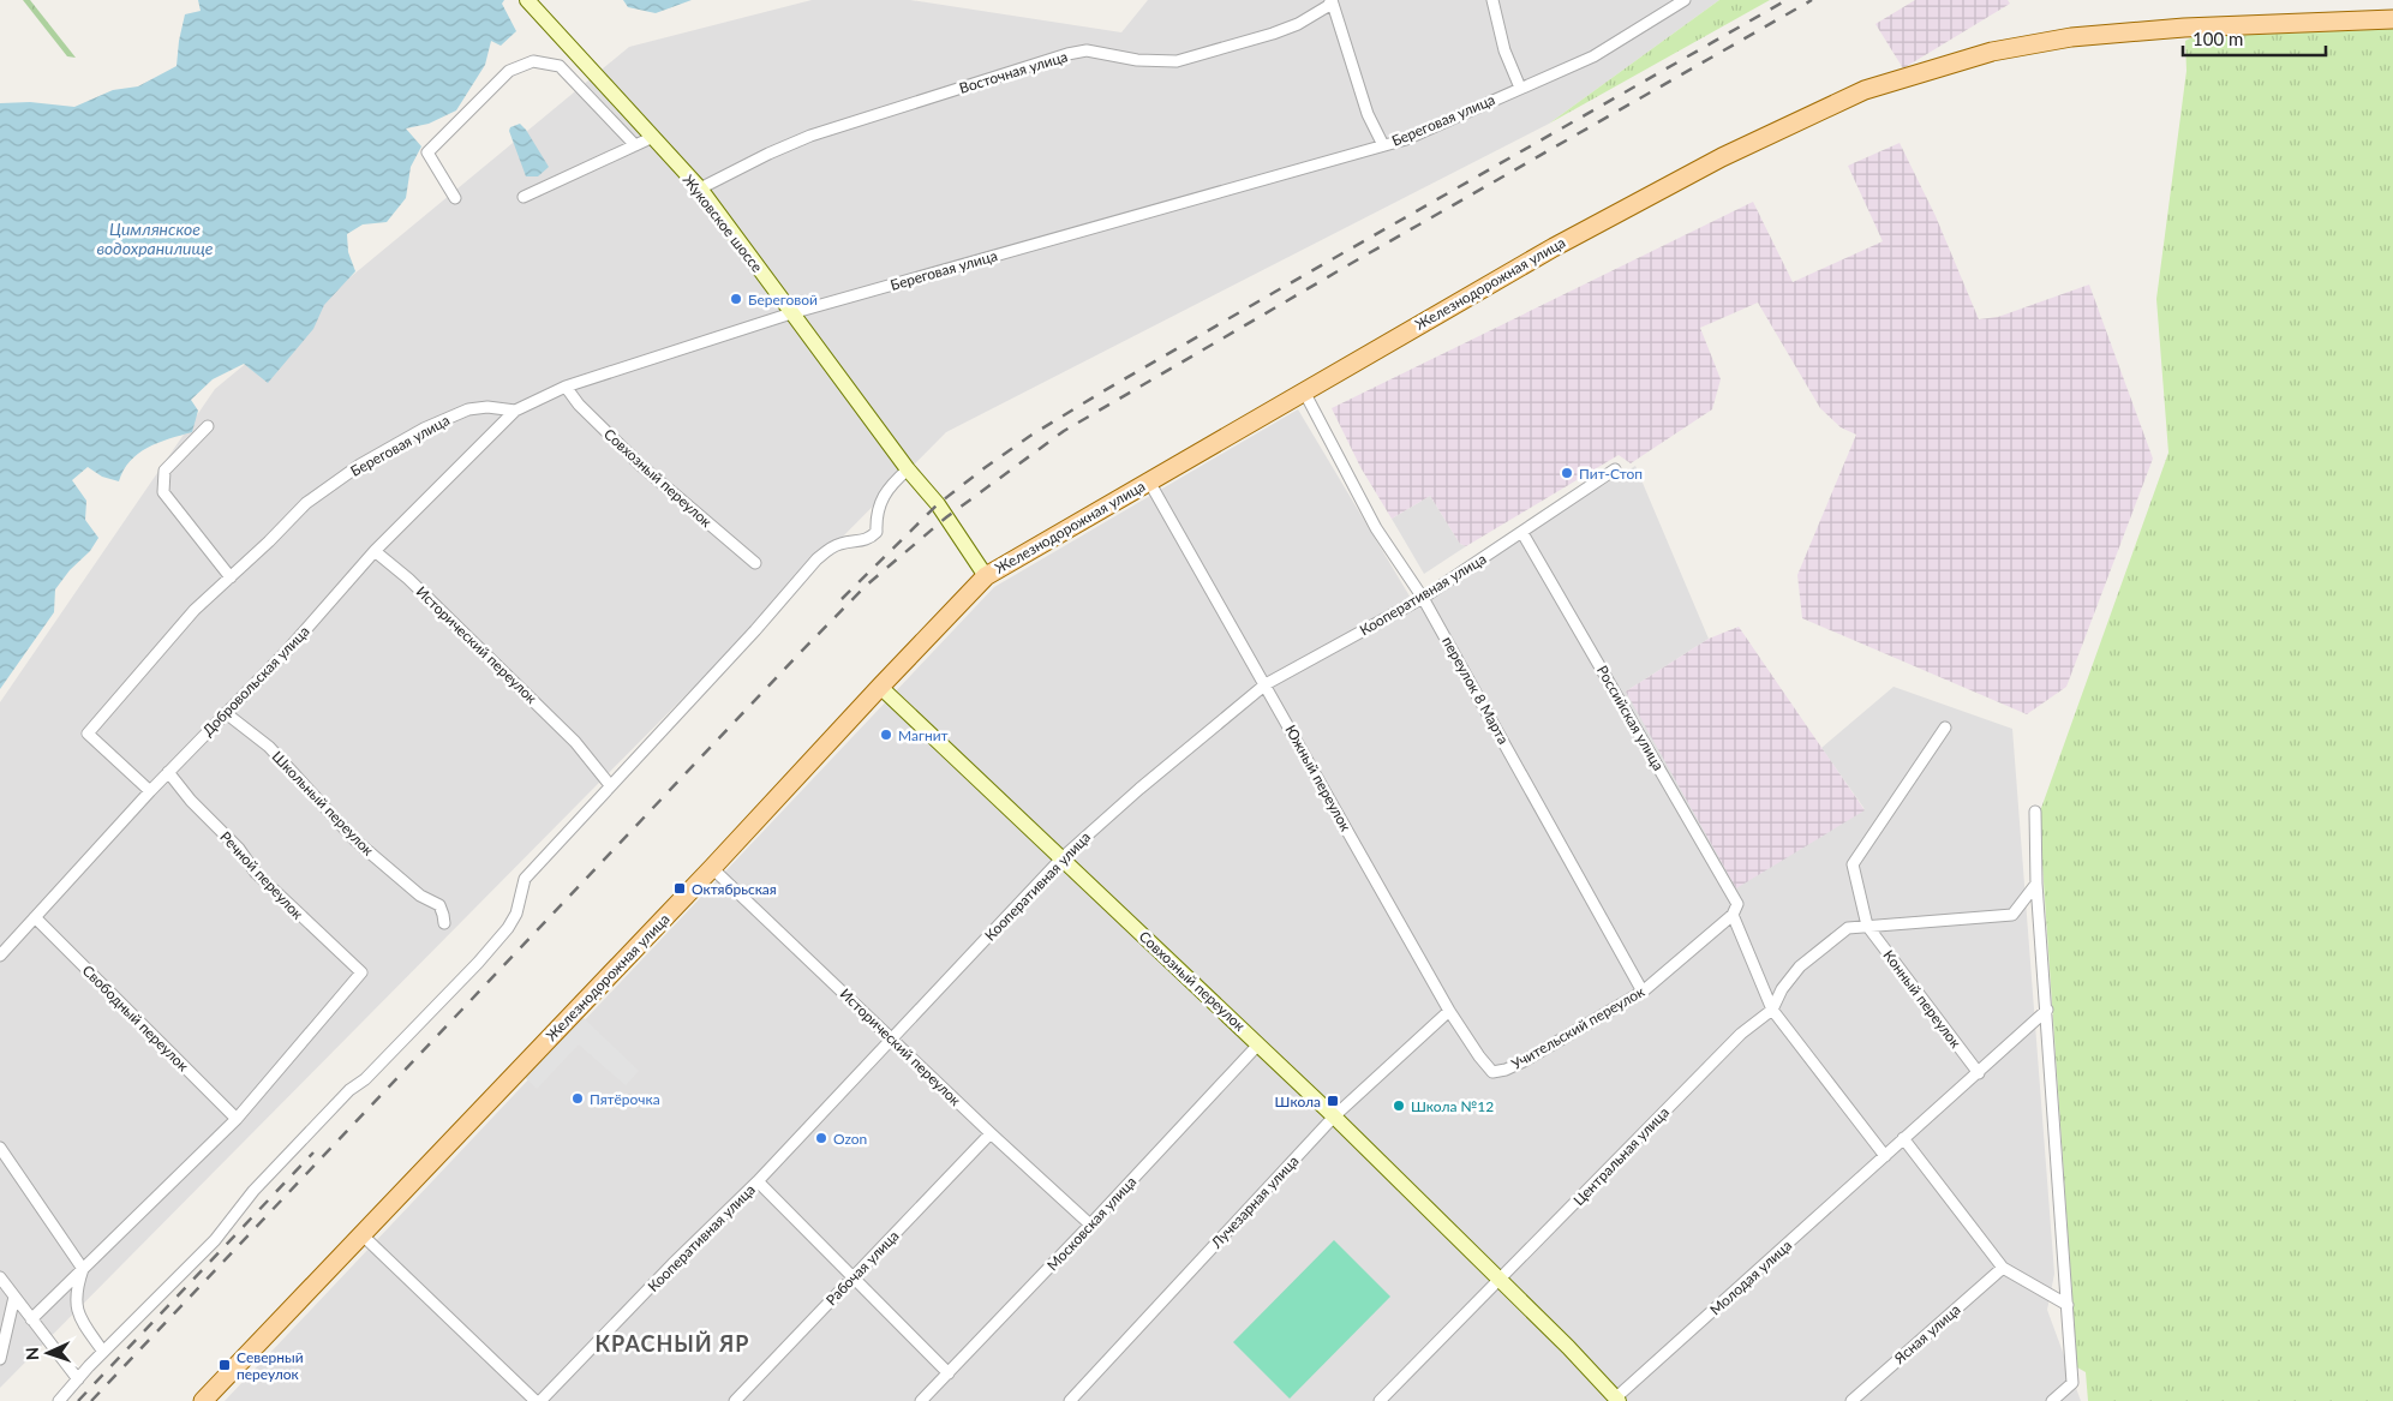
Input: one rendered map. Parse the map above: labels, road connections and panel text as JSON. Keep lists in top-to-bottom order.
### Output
{
  "streets": {
    "main road": ["Железнодорожная улица"],
    "street": [
      "Восточная улица",
      "Береговая улица",
      "Жуковское шоссе",
      "Совхозный переулок",
      "Кооперативная улица",
      "Исторический переулок",
      "Добровольская улица",
      "переулок 8 Марта",
      "Российская улица",
      "Южный переулок",
      "Школьный переулок",
      "Речной переулок",
      "Конный переулок",
      "Свободный переулок",
      "Учительский переулок",
      "Центральная улица",
      "Лучезарная улица",
      "Московская улица",
      "Рабочая улица",
      "Молодая улица",
      "Ясная улица"
    ]
  },
  "crossings": [
    ["Восточная улица", "Жуковское шоссе"],
    ["Береговая улица", "Жуковское шоссе"],
    ["Береговая улица", "Совхозный переулок"],
    ["Береговая улица", "Добровольская улица"],
    ["Жуковское шоссе", "Железнодорожная улица"],
    ["Железнодорожная улица", "Совхозный переулок"],
    ["Железнодорожная улица", "Исторический переулок"],
    ["Железнодорожная улица", "переулок 8 Марта"],
    ["Железнодорожная улица", "Южный переулок"],
    ["Совхозный переулок", "Кооперативная улица"],
    ["Совхозный переулок", "Центральная улица"],
    ["Совхозный переулок", "Лучезарная улица"],
    ["Совхозный переулок", "Московская улица"],
    ["Совхозный переулок", "Молодая улица"],
    ["Кооперативная улица", "Исторический переулок"],
    ["Кооперативная улица", "переулок 8 Марта"],
    ["Кооперативная улица", "Российская улица"],
    ["Кооперативная улица", "Южный переулок"],
    ["Исторический переулок", "Добровольская улица"],
    ["Исторический переулок", "Московская улица"],
    ["Исторический переулок", "Рабочая улица"],
    ["Добровольская улица", "Школьный переулок"],
    ["Добровольская улица", "Речной переулок"],
    ["Добровольская улица", "Свободный переулок"],
    ["переулок 8 Марта", "Учительский переулок"],
    ["Российская улица", "Учительский переулок"],
    ["Южный переулок", "Учительский переулок"],
    ["Южный переулок", "Лучезарная улица"],
    ["Речной переулок", "Свободный переулок"],
    ["Конный переулок", "Центральная улица"],
    ["Конный переулок", "Молодая улица"]
  ],
  "districts": ["КРАСНЫЙ ЯР"],
  "water": ["Цимлянское водохранилище"],
  "places": {
    "other": [
      "Береговой",
      "Пит-Стоп",
      "Магнит",
      "Пятёрочка",
      "Школа №12",
      "Ozon"
    ],
    "transit": ["Октябрьская", "Школа", "Северный переулок"]
  },
  "scale_bar": "100 m",
  "north": "left"
}
